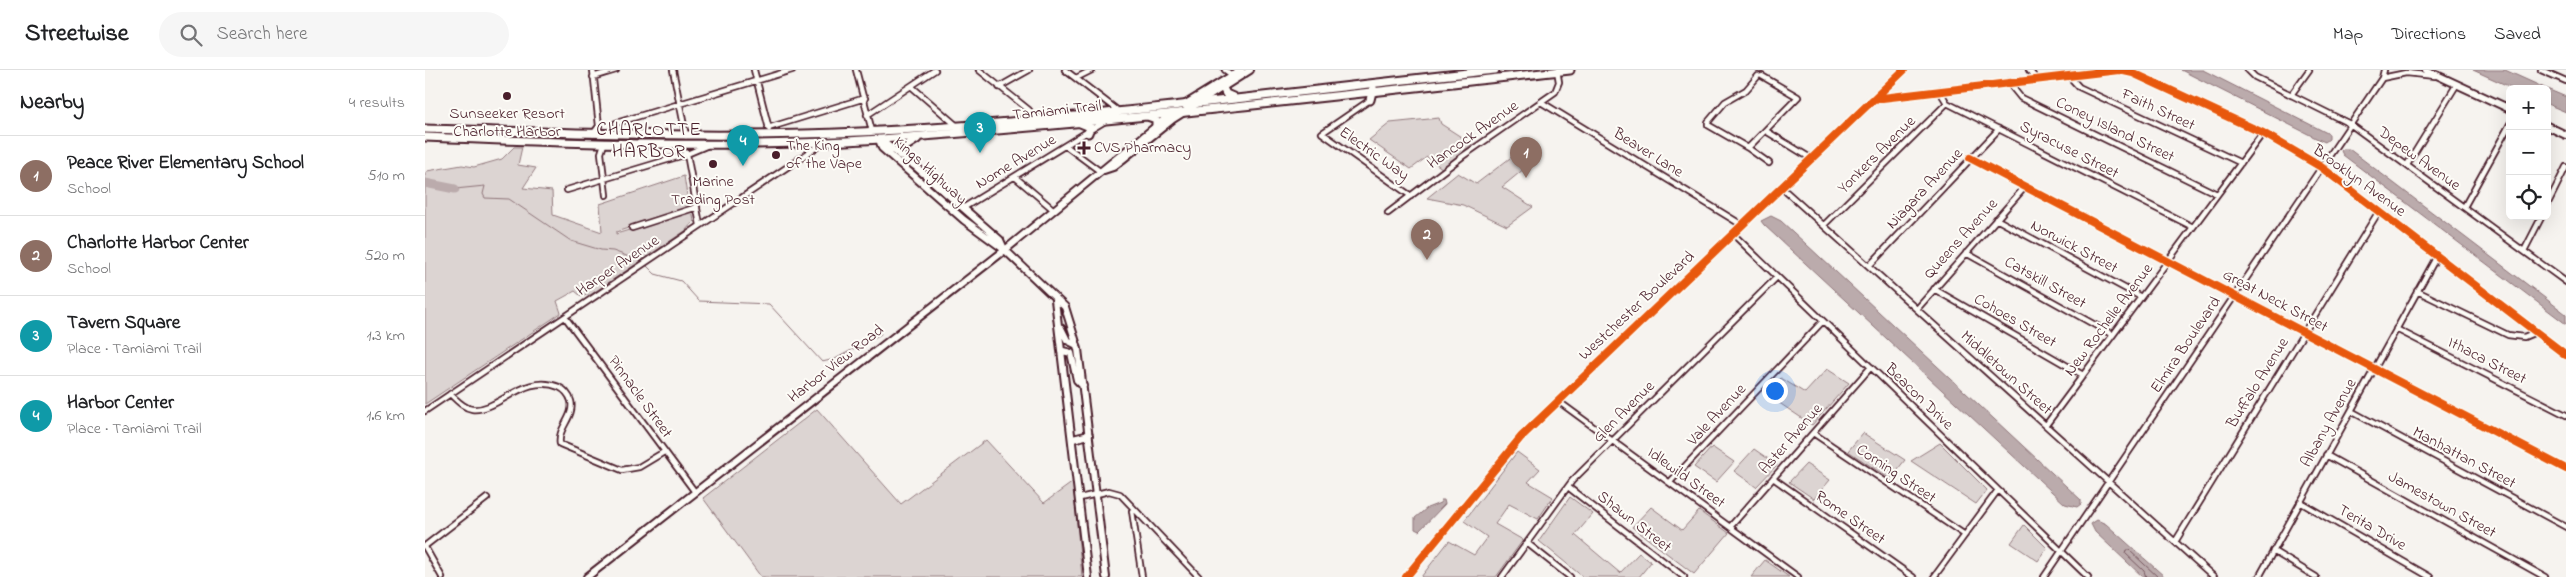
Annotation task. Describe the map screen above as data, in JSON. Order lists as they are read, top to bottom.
{
  "streets": {
    "main road": ["Tamiami Trail", "Kings Highway", "Harbor View Road"],
    "street": [
      "Faith Street",
      "Coney Island Street",
      "Hancock Avenue",
      "Syracuse Street",
      "Beaver Lane",
      "Electric Way",
      "Yonkers Avenue",
      "Depew Avenue",
      "Nome Avenue",
      "Brooklyn Avenue",
      "Niagara Avenue",
      "Queens Avenue",
      "Norwick Street",
      "Harper Avenue",
      "Catskill Street",
      "Great Neck Street",
      "Westchester Boulevard",
      "New Rochelle Avenue",
      "Cohoes Street",
      "Elmira Boulevard",
      "Ithaca Street",
      "Middletown Street",
      "Buffalo Avenue",
      "Pinnacle Street",
      "Beacon Drive",
      "Glen Avenue",
      "Vale Avenue",
      "Albany Avenue",
      "Aster Avenue",
      "Manhattan Street",
      "Corning Street",
      "Idlewild Street",
      "Jamestown Street",
      "Rome Street",
      "Shawn Street",
      "Terita Drive"
    ]
  },
  "crossings": [
    ["Faith Street", "Brooklyn Avenue"],
    ["Faith Street", "New Rochelle Avenue"],
    ["Tamiami Trail", "Hancock Avenue"],
    ["Tamiami Trail", "Nome Avenue"],
    ["Tamiami Trail", "Kings Highway"],
    ["Tamiami Trail", "Harper Avenue"],
    ["Tamiami Trail", "Harbor View Road"],
    ["Coney Island Street", "Brooklyn Avenue"],
    ["Coney Island Street", "New Rochelle Avenue"],
    ["Hancock Avenue", "Beaver Lane"],
    ["Hancock Avenue", "Electric Way"],
    ["Syracuse Street", "Yonkers Avenue"],
    ["Syracuse Street", "Niagara Avenue"],
    ["Syracuse Street", "New Rochelle Avenue"],
    ["Beaver Lane", "Westchester Boulevard"],
    ["Yonkers Avenue", "Middletown Street"],
    ["Depew Avenue", "Elmira Boulevard"],
    ["Nome Avenue", "Kings Highway"],
    ["Kings Highway", "Harbor View Road"],
    ["Brooklyn Avenue", "Westchester Boulevard"],
    ["Brooklyn Avenue", "New Rochelle Avenue"],
    ["Brooklyn Avenue", "Elmira Boulevard"],
    ["Brooklyn Avenue", "Buffalo Avenue"],
    ["Brooklyn Avenue", "Albany Avenue"],
    ["Niagara Avenue", "Great Neck Street"],
    ["Niagara Avenue", "Middletown Street"],
    ["Queens Avenue", "Norwick Street"],
    ["Queens Avenue", "Catskill Street"],
    ["Queens Avenue", "Great Neck Street"],
    ["Queens Avenue", "Cohoes Street"],
    ["Queens Avenue", "Middletown Street"],
    ["Norwick Street", "New Rochelle Avenue"],
    ["Harper Avenue", "Pinnacle Street"],
    ["Catskill Street", "New Rochelle Avenue"],
    ["Great Neck Street", "New Rochelle Avenue"],
    ["Great Neck Street", "Elmira Boulevard"],
    ["Great Neck Street", "Buffalo Avenue"],
    ["Great Neck Street", "Albany Avenue"],
    ["Westchester Boulevard", "Middletown Street"],
    ["Westchester Boulevard", "Beacon Drive"],
    ["Westchester Boulevard", "Idlewild Street"],
    ["New Rochelle Avenue", "Cohoes Street"],
    ["New Rochelle Avenue", "Middletown Street"],
    ["Elmira Boulevard", "Middletown Street"],
    ["Elmira Boulevard", "Beacon Drive"],
    ["Ithaca Street", "Albany Avenue"],
    ["Harbor View Road", "Pinnacle Street"],
    ["Middletown Street", "Buffalo Avenue"],
    ["Beacon Drive", "Glen Avenue"],
    ["Beacon Drive", "Vale Avenue"],
    ["Beacon Drive", "Aster Avenue"],
    ["Glen Avenue", "Idlewild Street"],
    ["Glen Avenue", "Shawn Street"],
    ["Vale Avenue", "Idlewild Street"],
    ["Albany Avenue", "Manhattan Street"],
    ["Albany Avenue", "Jamestown Street"],
    ["Albany Avenue", "Terita Drive"],
    ["Aster Avenue", "Corning Street"],
    ["Aster Avenue", "Idlewild Street"],
    ["Aster Avenue", "Rome Street"]
  ],
  "districts": ["CHARLOTTE HARBOR"],
  "places": {
    "other": ["Sunseeker Resort Charlotte Harbor", "The King of the Vape", "Marine Trading Post"],
    "health": ["CVS Pharmacy"]
  },
  "page": {
    "header": "Streetwise",
    "search": "Search here",
    "nav": ["Map", "Directions", "Saved"],
    "heading": ["Nearby", "4 results"],
    "map_buttons": ["+", "−"],
    "pins": [
      "3",
      "4",
      "1",
      "2"
    ],
    "list": [
      {
        "mark": "1",
        "name": "Peace River Elementary School",
        "note": "School",
        "value": "510 m"
      },
      {
        "mark": "2",
        "name": "Charlotte Harbor Center",
        "note": "School",
        "value": "520 m"
      },
      {
        "mark": "3",
        "name": "Tavern Square",
        "note": "Place · Tamiami Trail",
        "value": "1.3 km"
      },
      {
        "mark": "4",
        "name": "Harbor Center",
        "note": "Place · Tamiami Trail",
        "value": "1.6 km"
      }
    ]
  }
}
